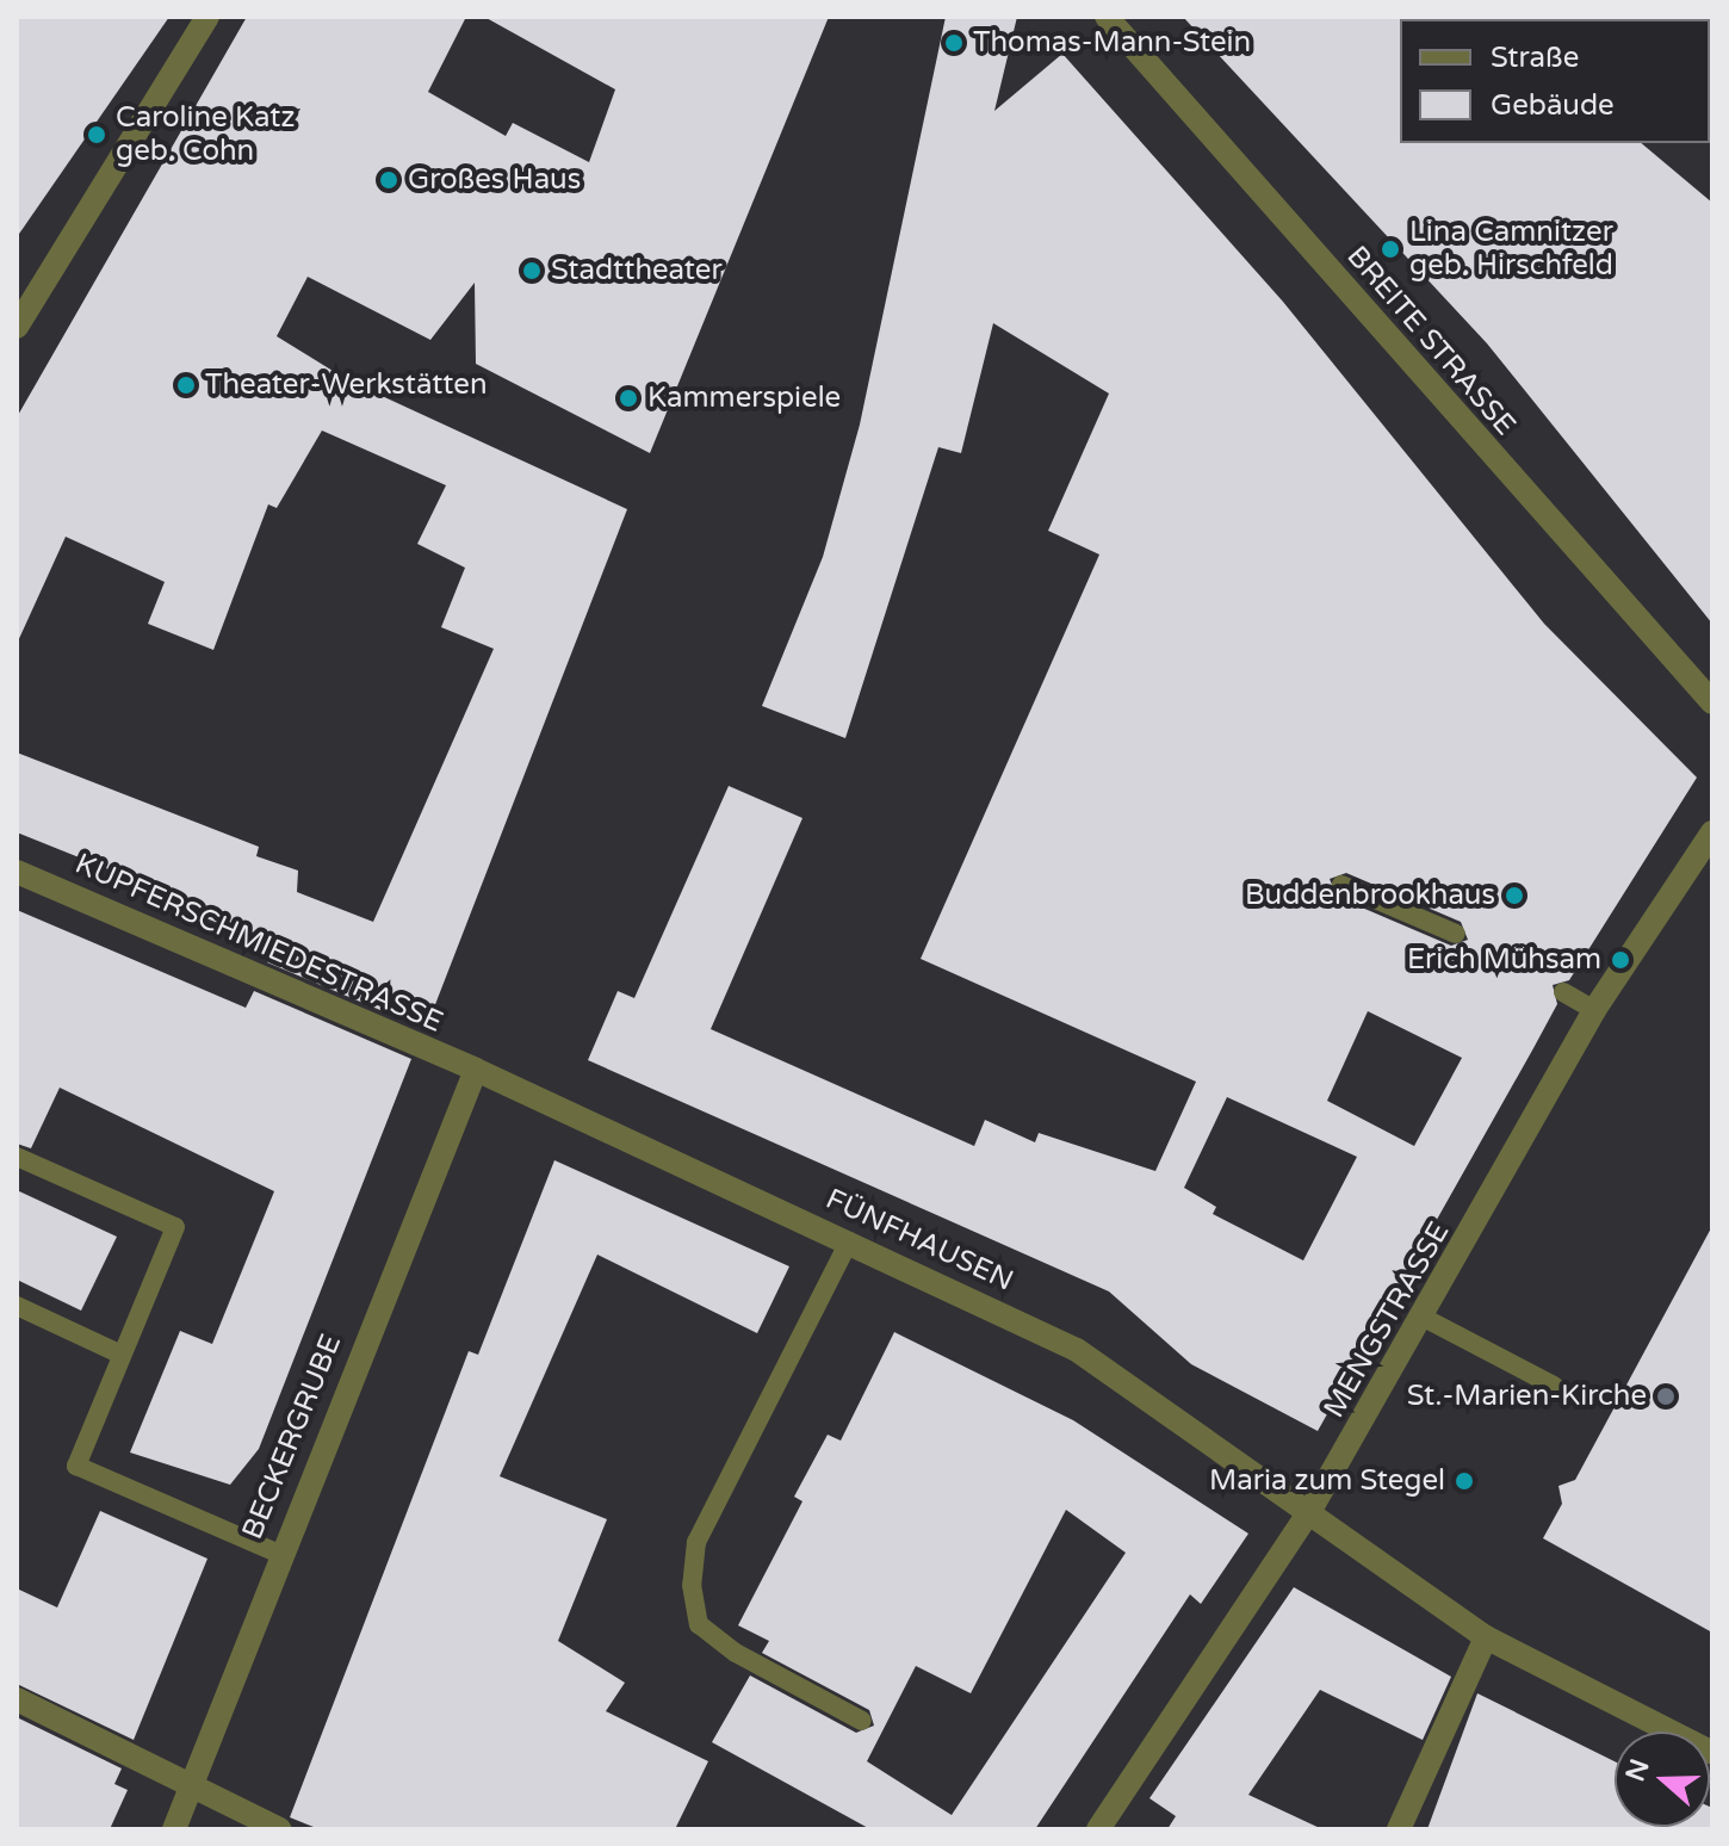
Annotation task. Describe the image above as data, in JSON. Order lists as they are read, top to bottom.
{
  "streets": {
    "street": [
      "BREITE STRASSE",
      "KUPFERSCHMIEDESTRASSE",
      "FÜNFHAUSEN",
      "MENGSTRASSE",
      "BECKERGRUBE"
    ]
  },
  "crossings": [
    ["KUPFERSCHMIEDESTRASSE", "FÜNFHAUSEN"],
    ["KUPFERSCHMIEDESTRASSE", "BECKERGRUBE"],
    ["FÜNFHAUSEN", "MENGSTRASSE"],
    ["FÜNFHAUSEN", "BECKERGRUBE"]
  ],
  "places": [
    "Thomas-Mann-Stein",
    "Caroline Katz geb. Cohn",
    "Großes Haus",
    "Lina Camnitzer geb. Hirschfeld",
    "Stadttheater",
    "Theater-Werkstätten",
    "Kammerspiele",
    "Buddenbrookhaus",
    "Erich Mühsam",
    "St.-Marien-Kirche",
    "Maria zum Stegel"
  ],
  "legend": ["Straße", "Gebäude"],
  "north": "left"
}
